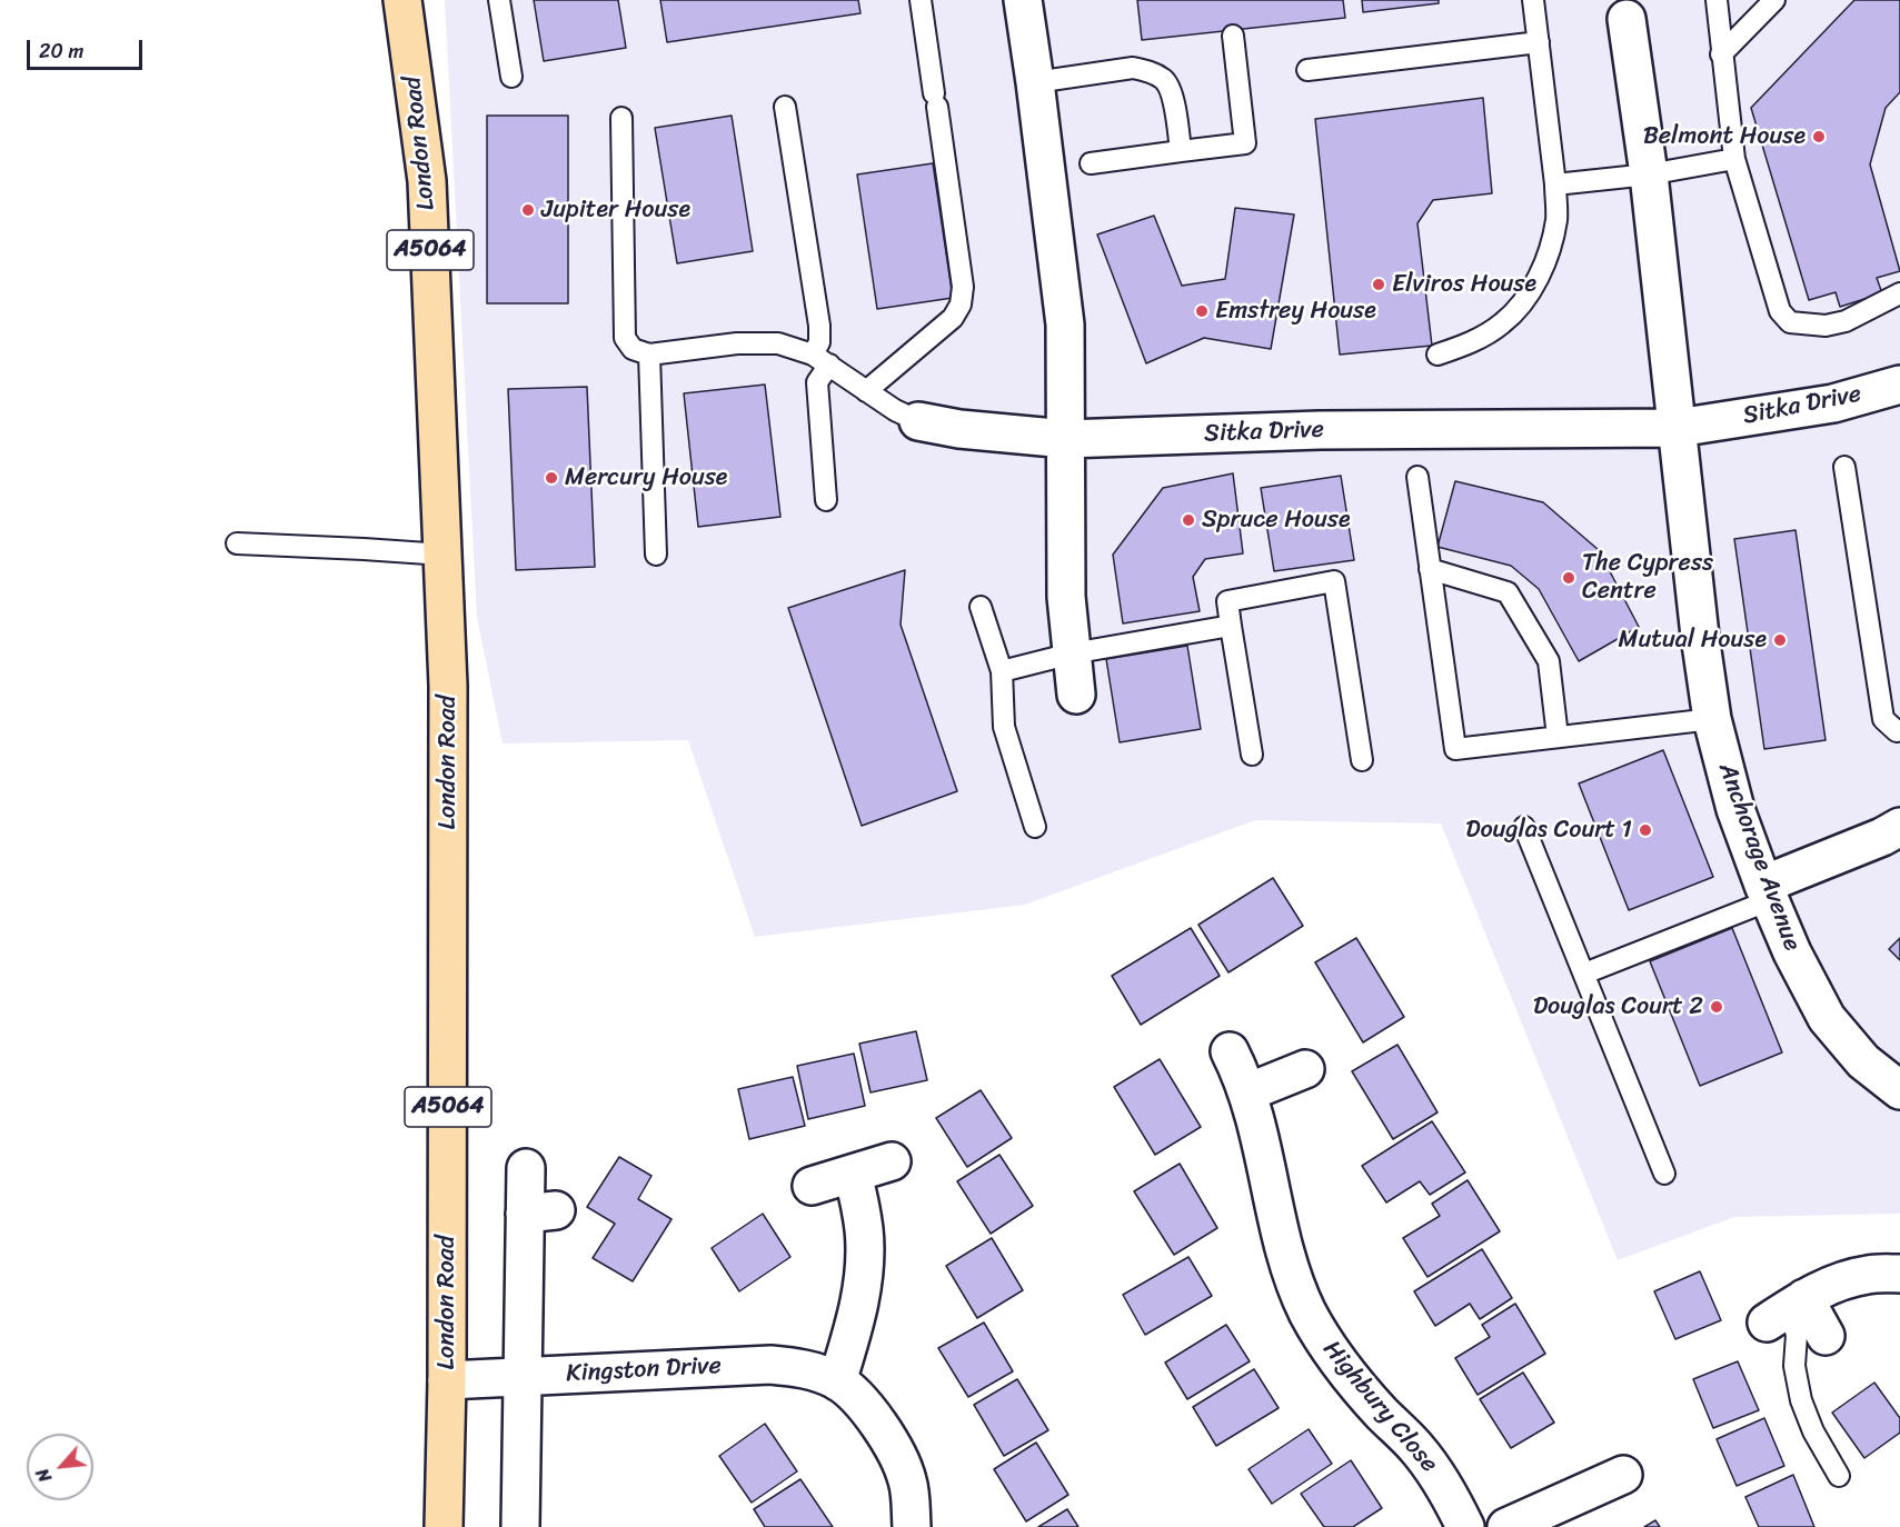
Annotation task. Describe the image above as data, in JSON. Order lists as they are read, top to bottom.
{
  "streets": {
    "main road": ["London Road", "A5064"],
    "street": [
      "Sitka Drive",
      "Anchorage Avenue",
      "Kingston Drive",
      "Highbury Close"
    ]
  },
  "crossings": [
    ["London Road", "Kingston Drive"],
    ["Sitka Drive", "Anchorage Avenue"]
  ],
  "places": [
    "Belmont House",
    "Jupiter House",
    "Elviros House",
    "Emstrey House",
    "Mercury House",
    "Spruce House",
    "The Cypress Centre",
    "Mutual House",
    "Douglas Court 1",
    "Douglas Court 2"
  ],
  "scale_bar": "20 m",
  "north": "bottom left"
}
